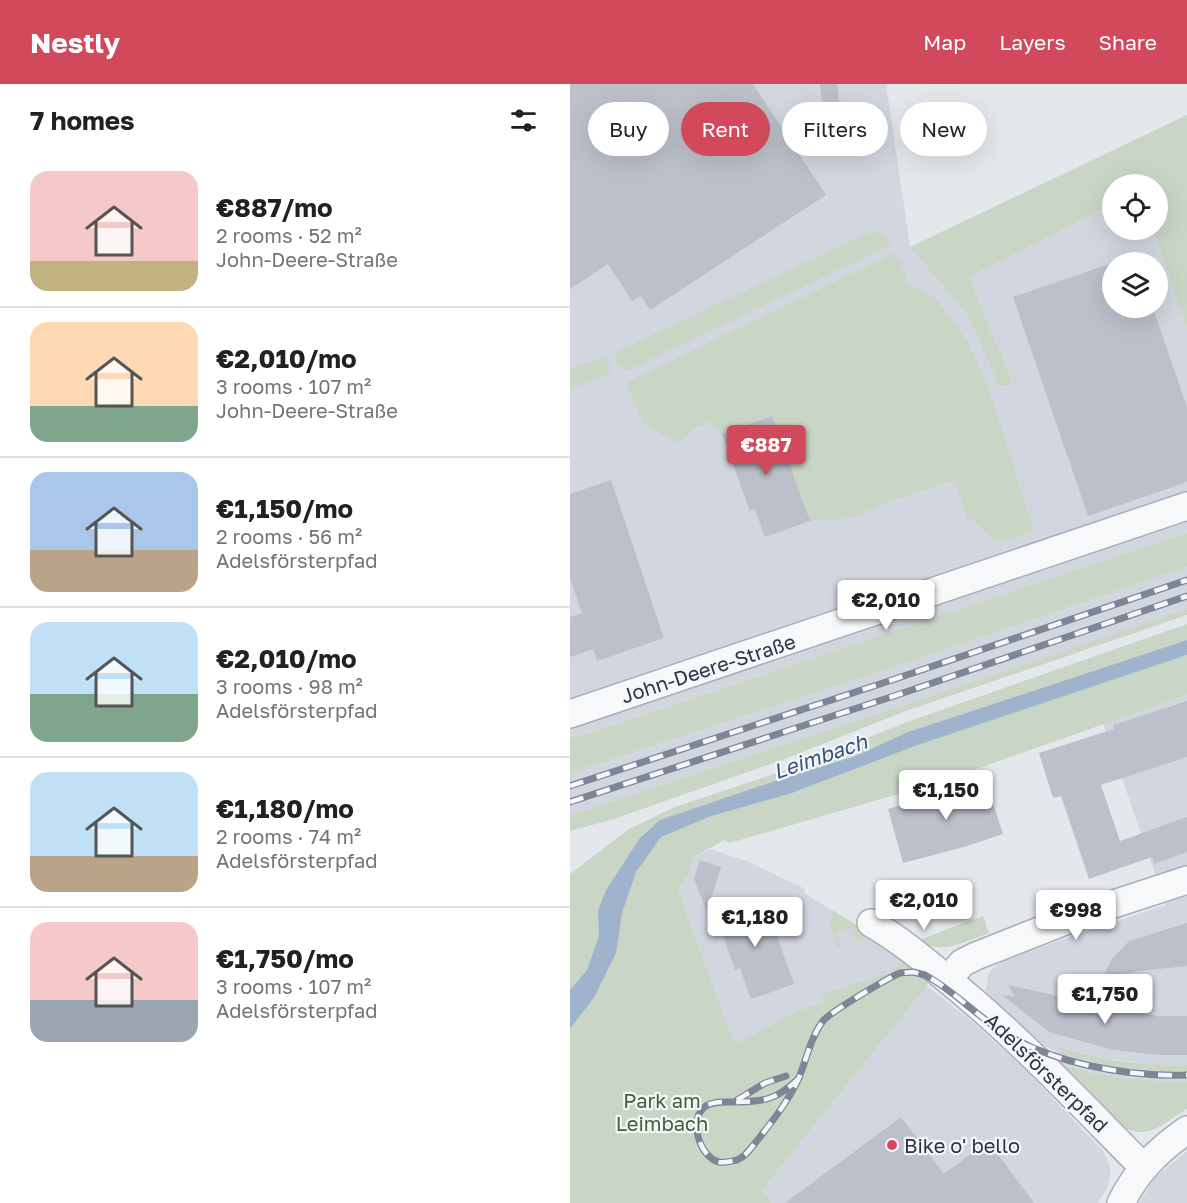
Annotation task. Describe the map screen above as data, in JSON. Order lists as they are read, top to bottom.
{
  "streets": {
    "street": ["John-Deere-Straße", "Adelsförsterpfad"]
  },
  "water": ["Leimbach"],
  "parks": ["Park am Leimbach"],
  "places": ["Bike o' bello"],
  "page": {
    "header": "Nestly",
    "nav": ["Map", "Layers", "Share"],
    "heading": "7 homes",
    "chip": [
      "Buy",
      "Rent",
      "Filters",
      "New"
    ],
    "list": [
      {
        "name": "€887/mo",
        "note": "2 rooms · 52 m² · John-Deere-Straße"
      },
      {
        "name": "€2,010/mo",
        "note": "3 rooms · 107 m² · John-Deere-Straße"
      },
      {
        "name": "€1,150/mo",
        "note": "2 rooms · 56 m² · Adelsförsterpfad"
      },
      {
        "name": "€2,010/mo",
        "note": "3 rooms · 98 m² · Adelsförsterpfad"
      },
      {
        "name": "€1,180/mo",
        "note": "2 rooms · 74 m² · Adelsförsterpfad"
      },
      {
        "name": "€1,750/mo",
        "note": "3 rooms · 107 m² · Adelsförsterpfad"
      }
    ],
    "price": [
      "€887",
      "€2,010",
      "€1,150",
      "€2,010",
      "€998",
      "€1,180",
      "€1,750"
    ]
  }
}
